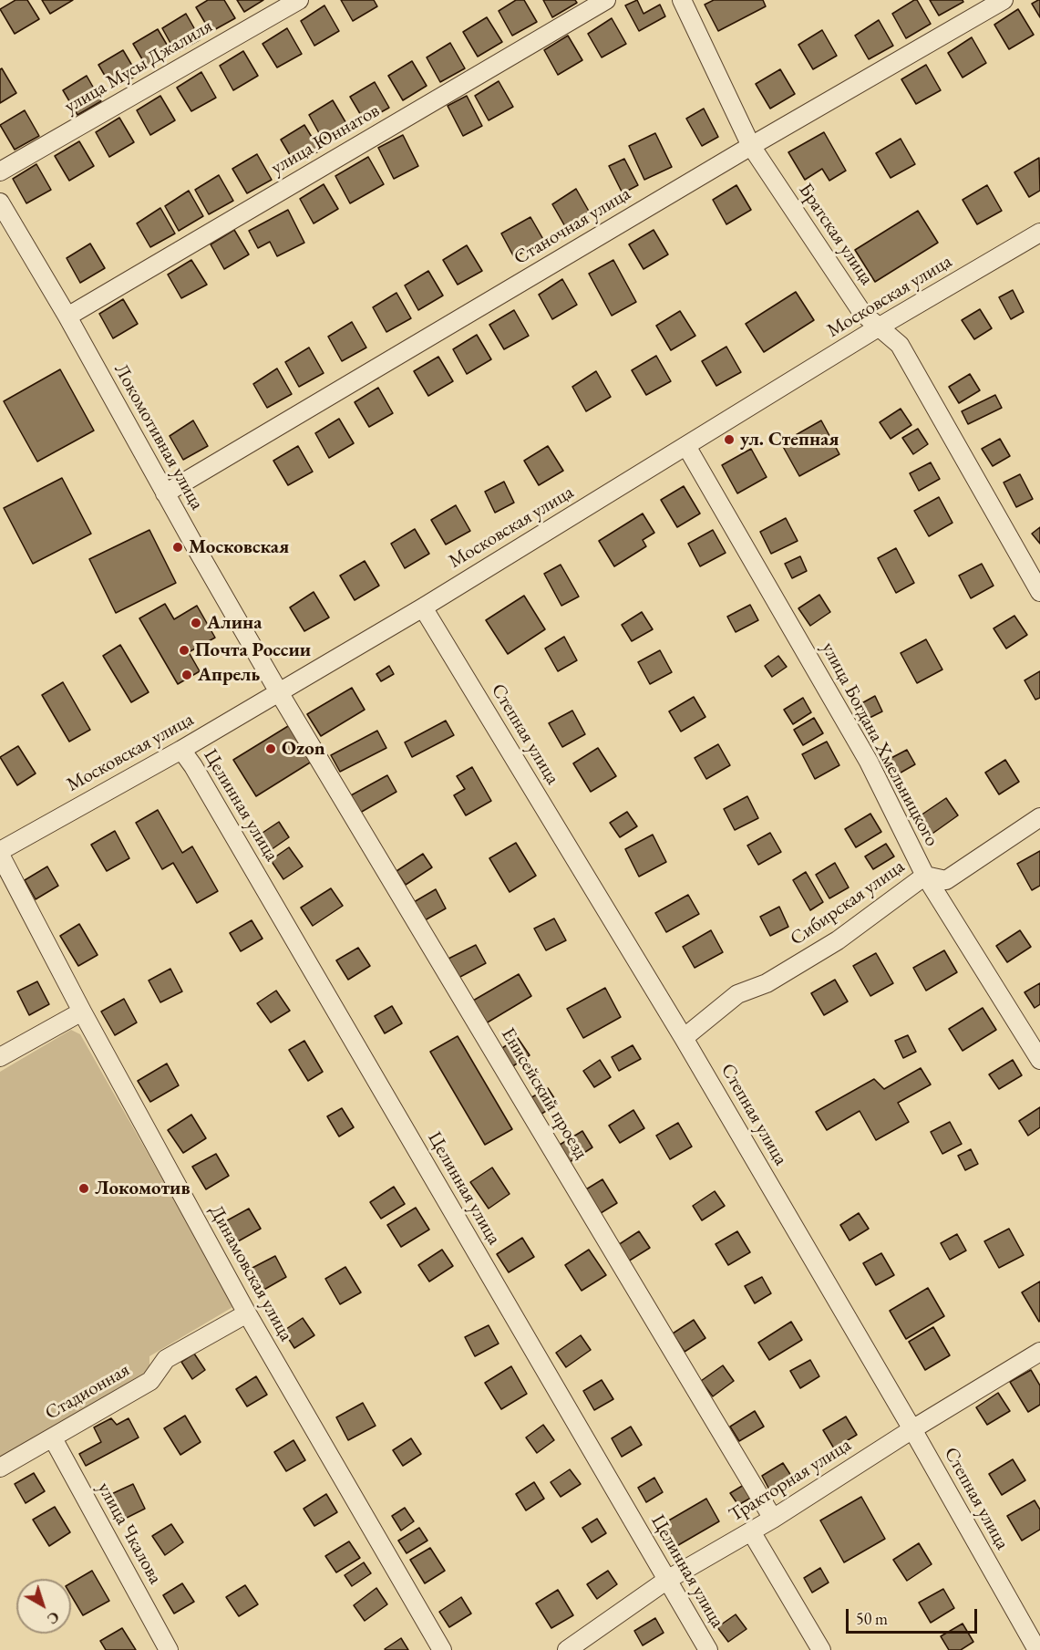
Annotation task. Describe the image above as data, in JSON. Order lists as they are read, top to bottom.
{
  "streets": {
    "street": [
      "улица Мусы Джалиля",
      "улица Юннатов",
      "Станочная улица",
      "Братская улица",
      "Московская улица",
      "Локомотивная улица",
      "Степная улица",
      "улица Богдана Хмельницкого",
      "Целинная улица",
      "Сибирская улица",
      "Енисейский проезд",
      "Динамовская улица",
      "Стадионная",
      "Тракторная улица",
      "улица Чкалова"
    ]
  },
  "crossings": [
    ["улица Юннатов", "Локомотивная улица"],
    ["Станочная улица", "Братская улица"],
    ["Станочная улица", "Локомотивная улица"],
    ["Братская улица", "Московская улица"],
    ["Московская улица", "Локомотивная улица"],
    ["Московская улица", "Степная улица"],
    ["Московская улица", "улица Богдана Хмельницкого"],
    ["Московская улица", "Целинная улица"],
    ["Московская улица", "Енисейский проезд"],
    ["Московская улица", "Динамовская улица"],
    ["Локомотивная улица", "Енисейский проезд"],
    ["Степная улица", "Сибирская улица"],
    ["Степная улица", "Тракторная улица"],
    ["улица Богдана Хмельницкого", "Сибирская улица"],
    ["Целинная улица", "Тракторная улица"],
    ["Енисейский проезд", "Тракторная улица"],
    ["Динамовская улица", "Стадионная"],
    ["Стадионная", "улица Чкалова"]
  ],
  "places": [
    "ул. Степная",
    "Московская",
    "Алина",
    "Почта России",
    "Апрель",
    "Ozon",
    "Локомотив"
  ],
  "scale_bar": "50 m",
  "north": "bottom right"
}
